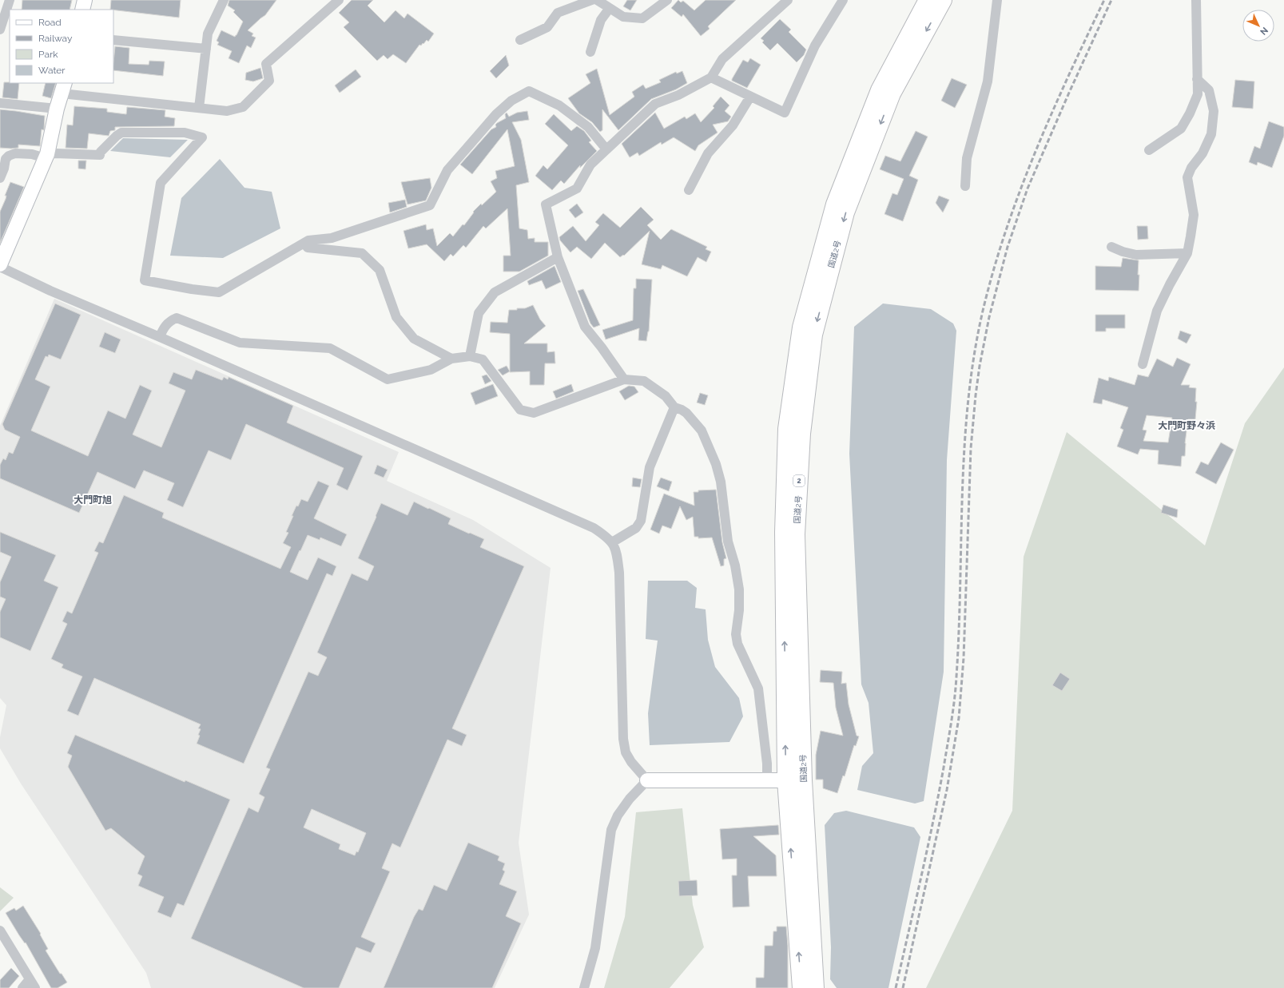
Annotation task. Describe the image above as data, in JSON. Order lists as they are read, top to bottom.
{
  "streets": {
    "highway": ["国道2号", "2"]
  },
  "districts": ["大門町野々浜", "大門町旭"],
  "legend": [
    "Road",
    "Railway",
    "Park",
    "Water"
  ],
  "north": "bottom right"
}
